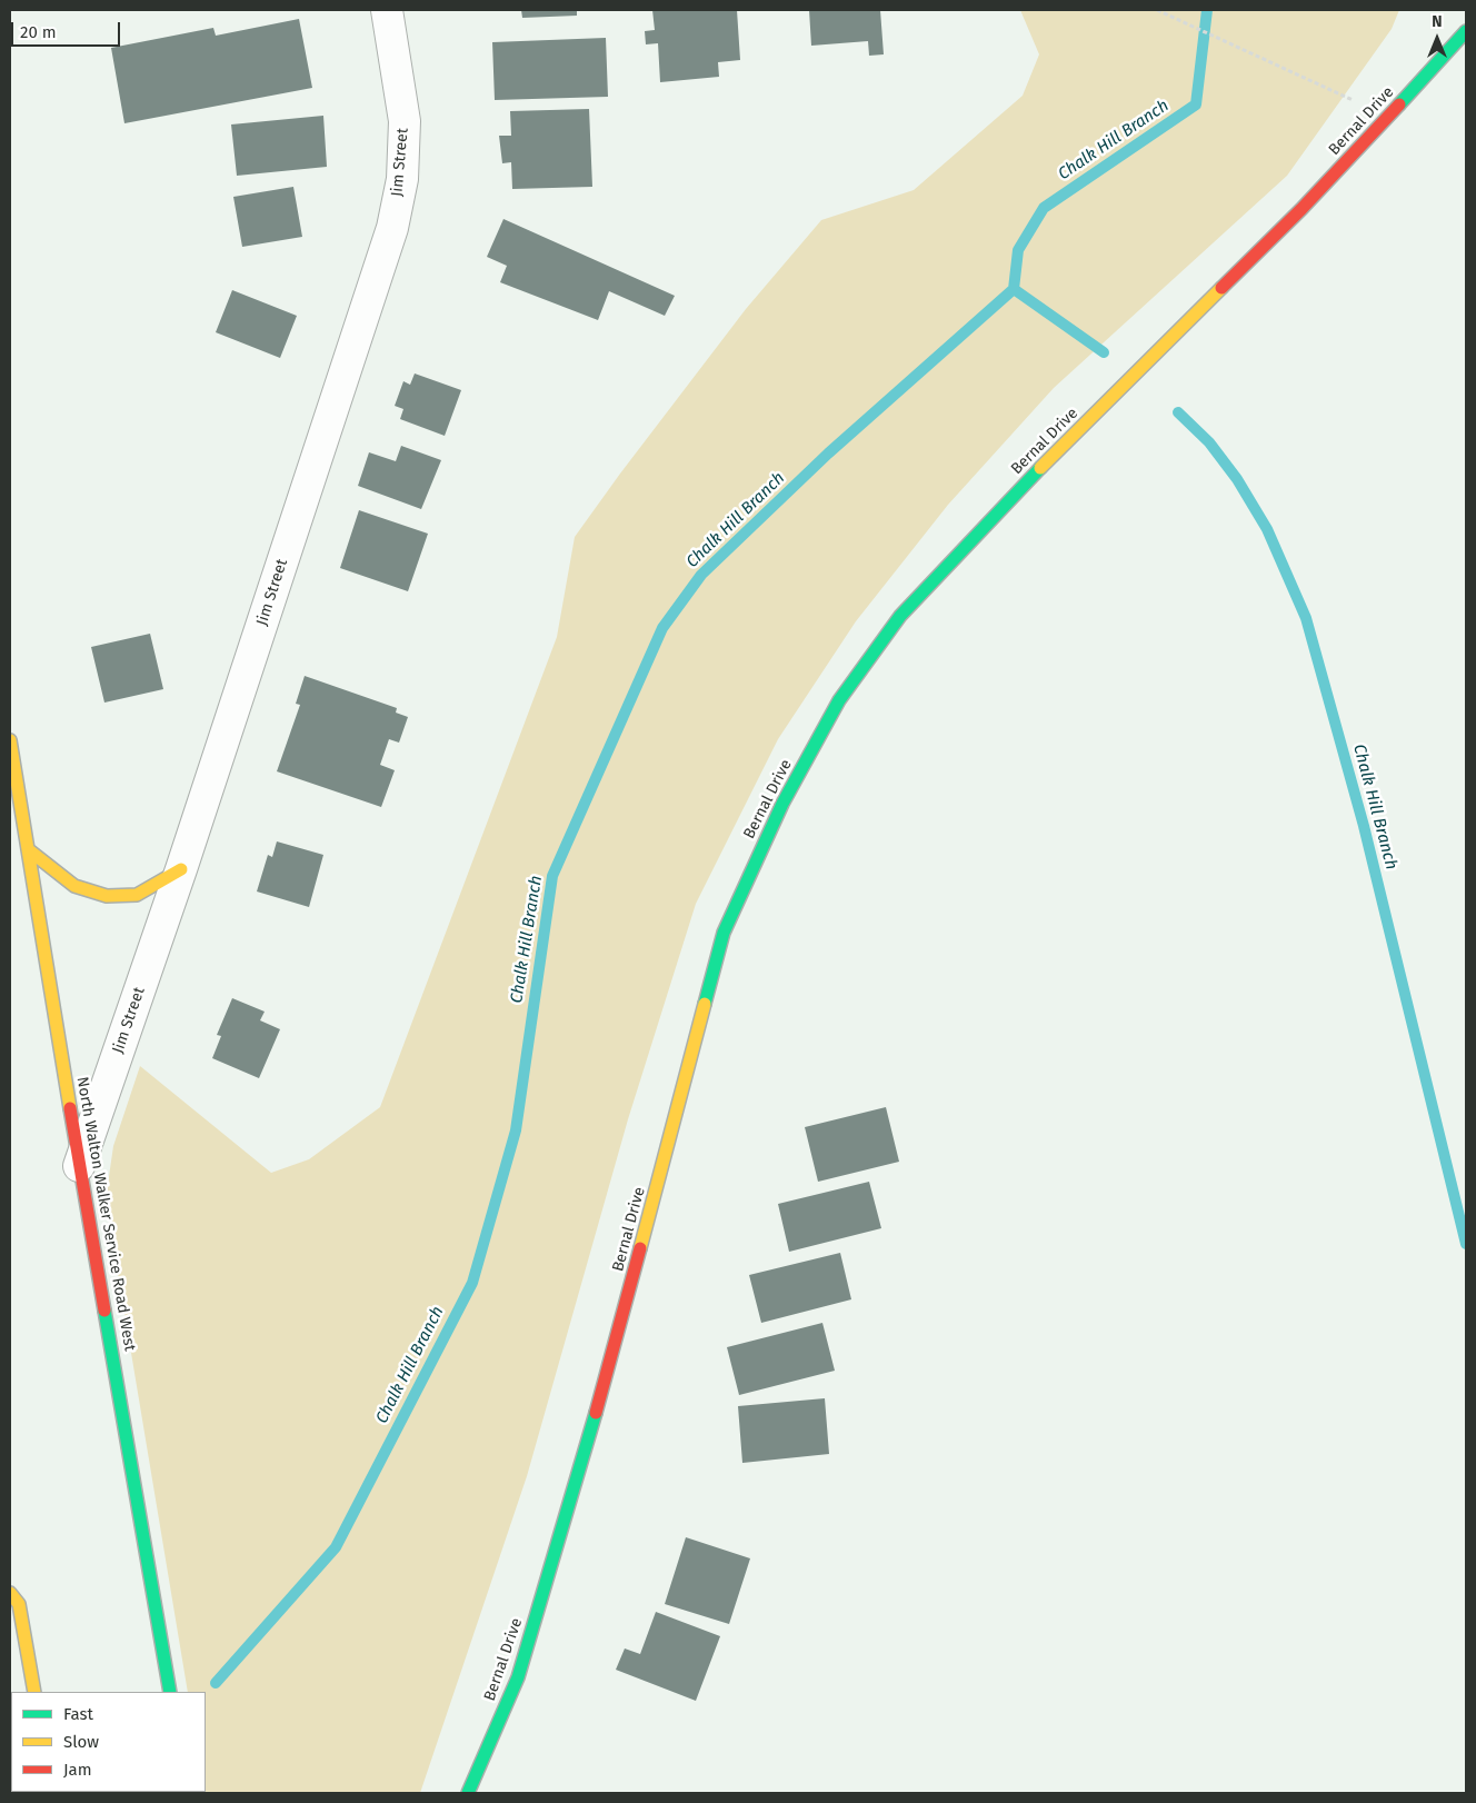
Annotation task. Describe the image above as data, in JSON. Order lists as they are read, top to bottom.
{
  "streets": {
    "main road": ["Bernal Drive", "North Walton Walker Service Road West"],
    "street": ["Jim Street"]
  },
  "crossings": [
    ["Jim Street", "North Walton Walker Service Road West"]
  ],
  "water": ["Chalk Hill Branch"],
  "legend": ["Fast", "Slow", "Jam"],
  "scale_bar": "20 m",
  "north": "top"
}
